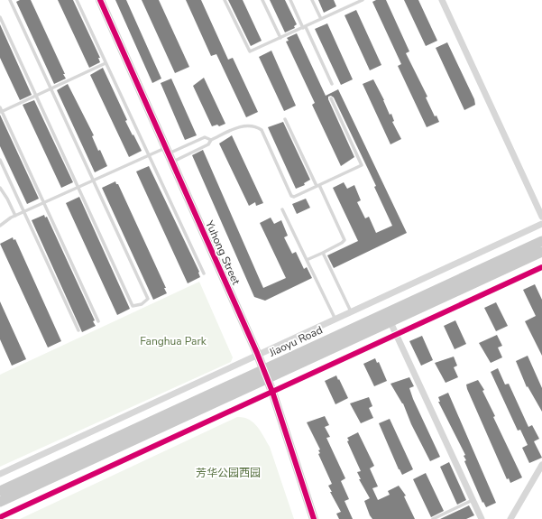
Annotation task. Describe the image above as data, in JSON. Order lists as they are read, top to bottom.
{
  "streets": {
    "main road": ["Jiaoyu Road"],
    "street": ["Yuhong Street"]
  },
  "crossings": [
    ["Yuhong Street", "Jiaoyu Road"]
  ],
  "parks": ["Fanghua Park", "芳华公园西园"]
}
